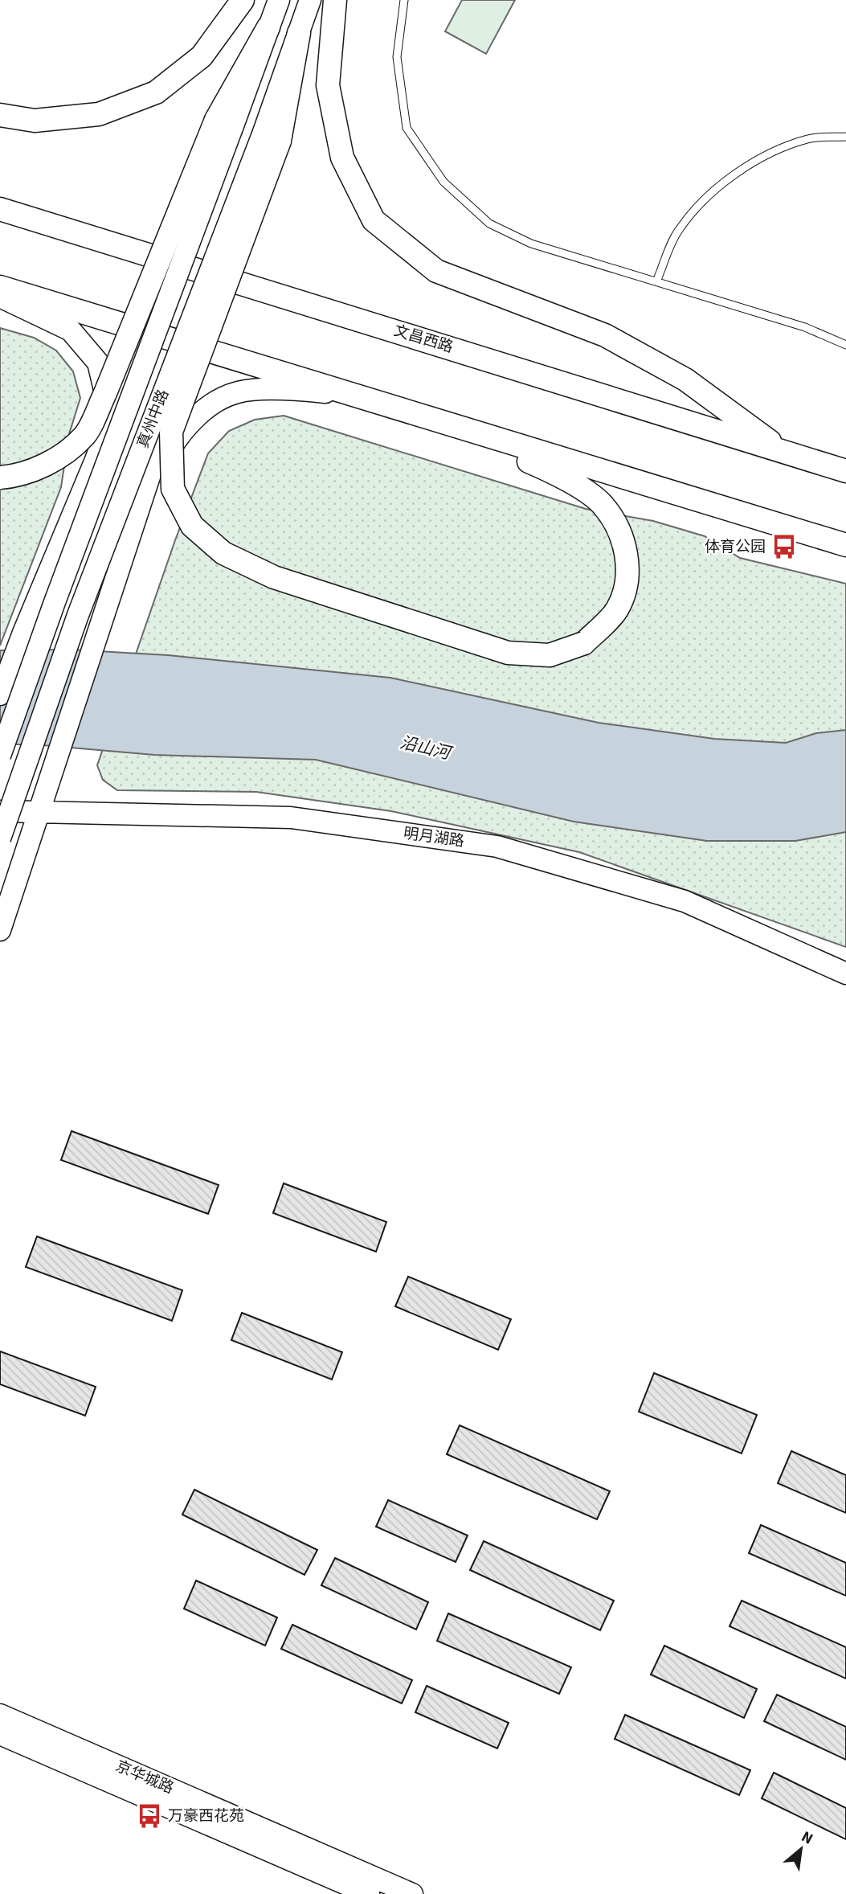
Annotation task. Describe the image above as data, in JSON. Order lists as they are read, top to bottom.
{
  "streets": {
    "main road": ["文昌西路"],
    "street": ["真州中路", "明月湖路", "京华城路"]
  },
  "crossings": [
    ["文昌西路", "真州中路"],
    ["真州中路", "明月湖路"]
  ],
  "water": ["沿山河"],
  "places": {
    "bus stop": ["体育公园", "万豪西花苑"]
  },
  "north": "top right"
}
